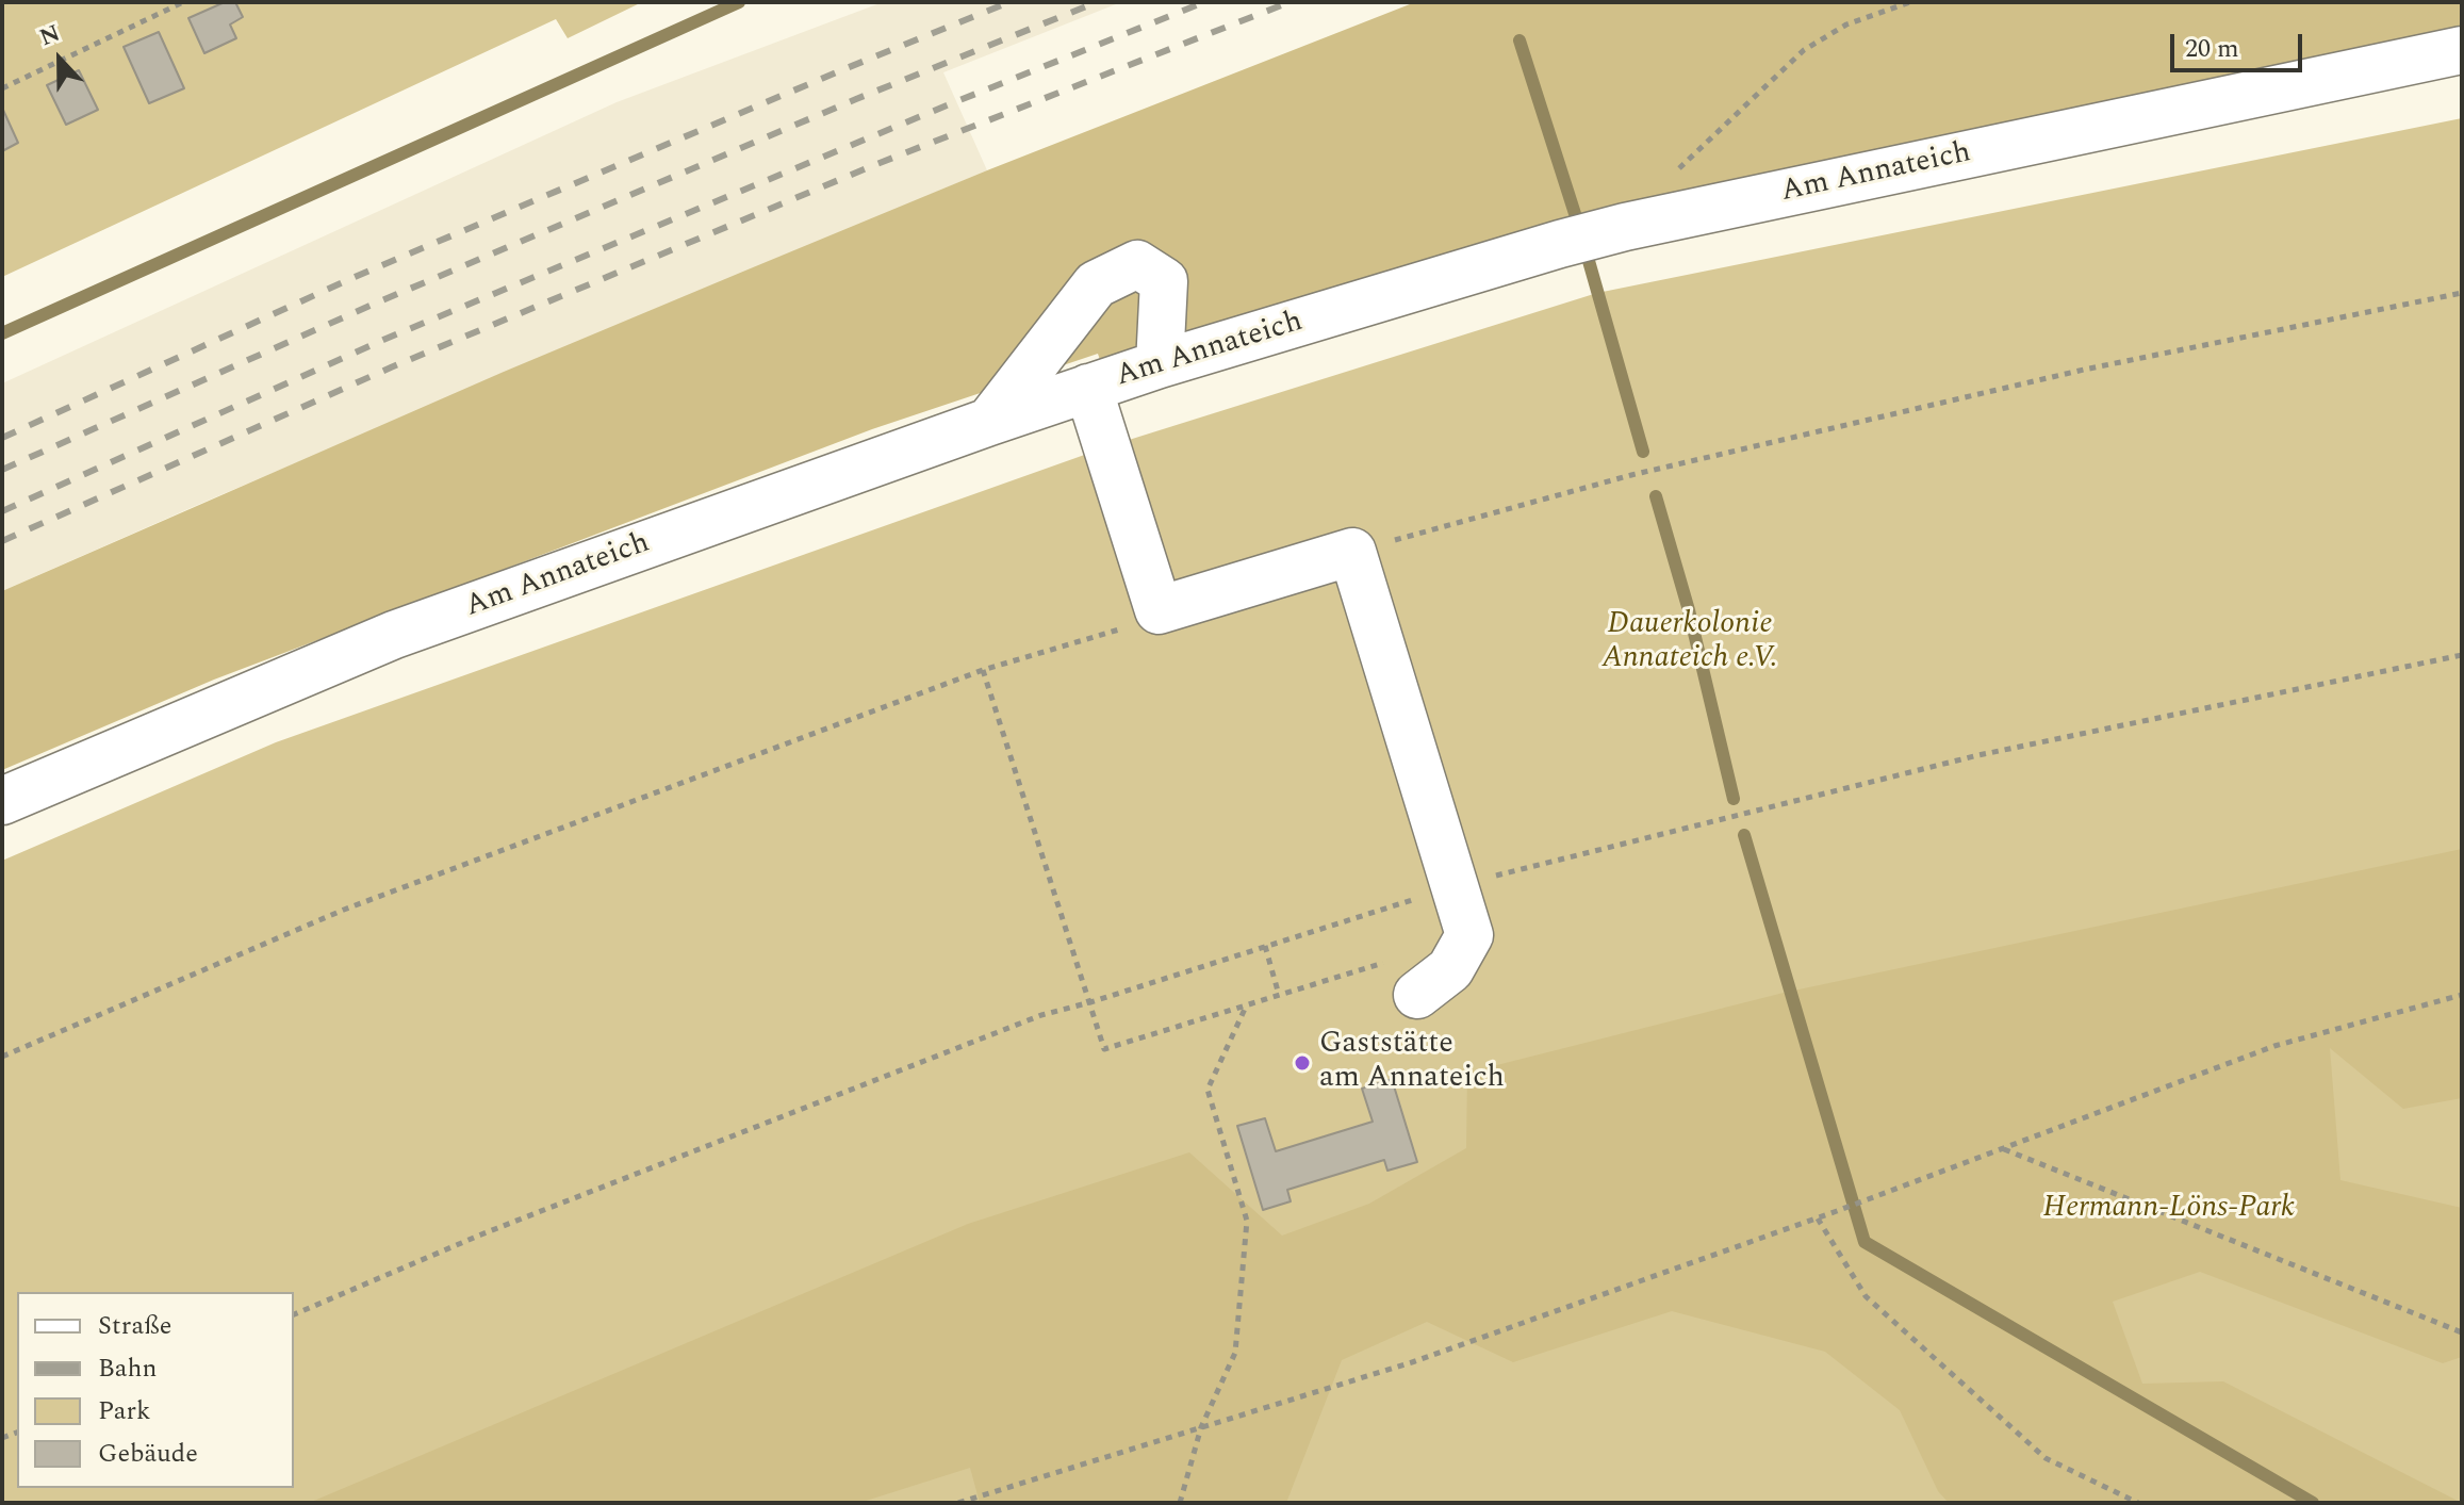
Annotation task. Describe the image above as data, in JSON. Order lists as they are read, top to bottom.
{
  "streets": {
    "street": ["Am Annateich"]
  },
  "parks": ["Dauerkolonie Annateich e.V.", "Hermann-Löns-Park"],
  "places": ["Gaststätte am Annateich"],
  "legend": [
    "Straße",
    "Bahn",
    "Park",
    "Gebäude"
  ],
  "scale_bar": "20 m",
  "north": "top"
}
